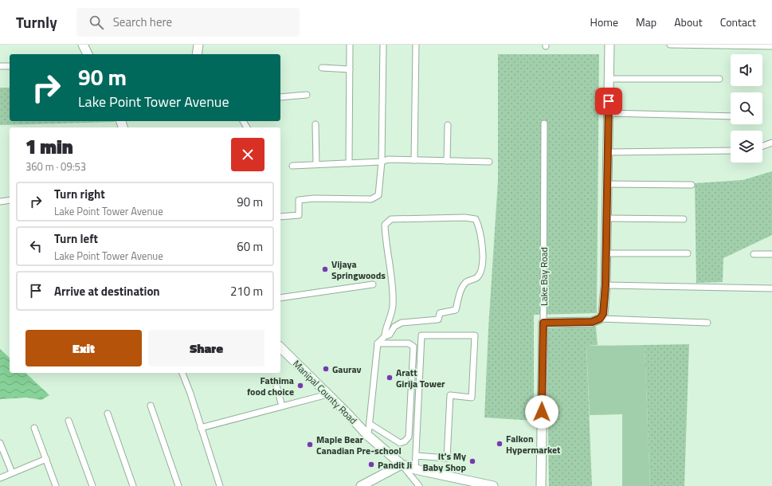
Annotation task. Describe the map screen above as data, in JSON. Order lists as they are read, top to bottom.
{
  "streets": {
    "street": ["Lake Bay Road", "Manipal County Road"]
  },
  "places": [
    "Vijaya Springwoods",
    "Gaurav",
    "Aratt Girija Tower",
    "Fathima food choice",
    "Falkon Hypermarket",
    "Maple Bear Canadian Pre-school",
    "It's My Baby Shop",
    "Pandit Ji"
  ],
  "page": {
    "header": "Turnly",
    "search": "Search here",
    "nav": [
      "Home",
      "Map",
      "About",
      "Contact"
    ],
    "turn": ["90 m", "Lake Point Tower Avenue"],
    "heading": ["1 min", "360 m · 09:53"],
    "list": [
      {
        "name": "Turn right",
        "note": "Lake Point Tower Avenue",
        "value": "90 m"
      },
      {
        "name": "Turn left",
        "note": "Lake Point Tower Avenue",
        "value": "60 m"
      },
      {
        "name": "Arrive at destination",
        "value": "210 m"
      }
    ],
    "buttons": ["Exit", "Share"]
  }
}
